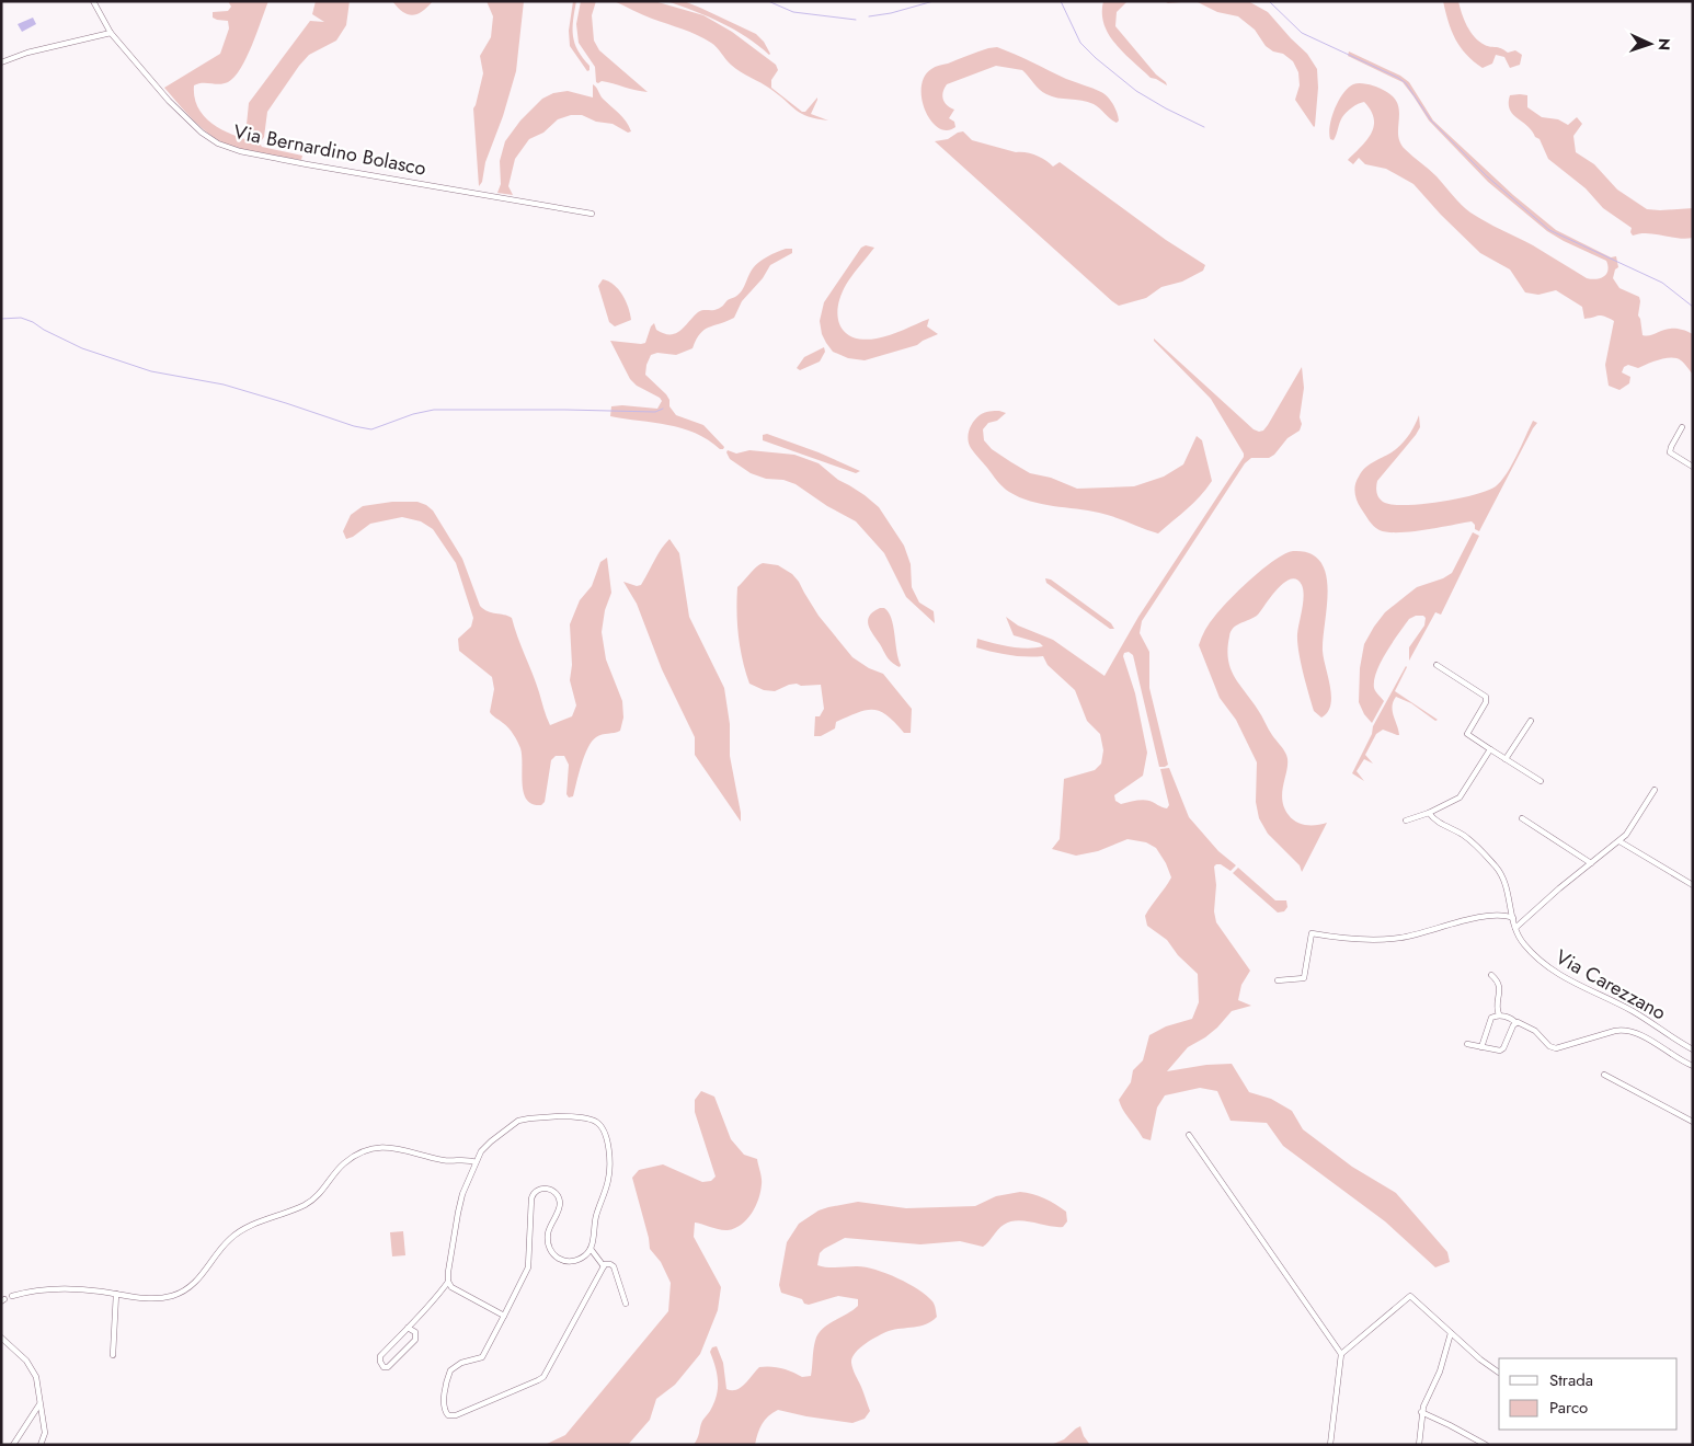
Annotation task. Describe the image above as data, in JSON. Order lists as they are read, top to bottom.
{
  "streets": {
    "street": ["Via Bernardino Bolasco", "Via Carezzano"]
  },
  "legend": ["Strada", "Parco"],
  "north": "right"
}
